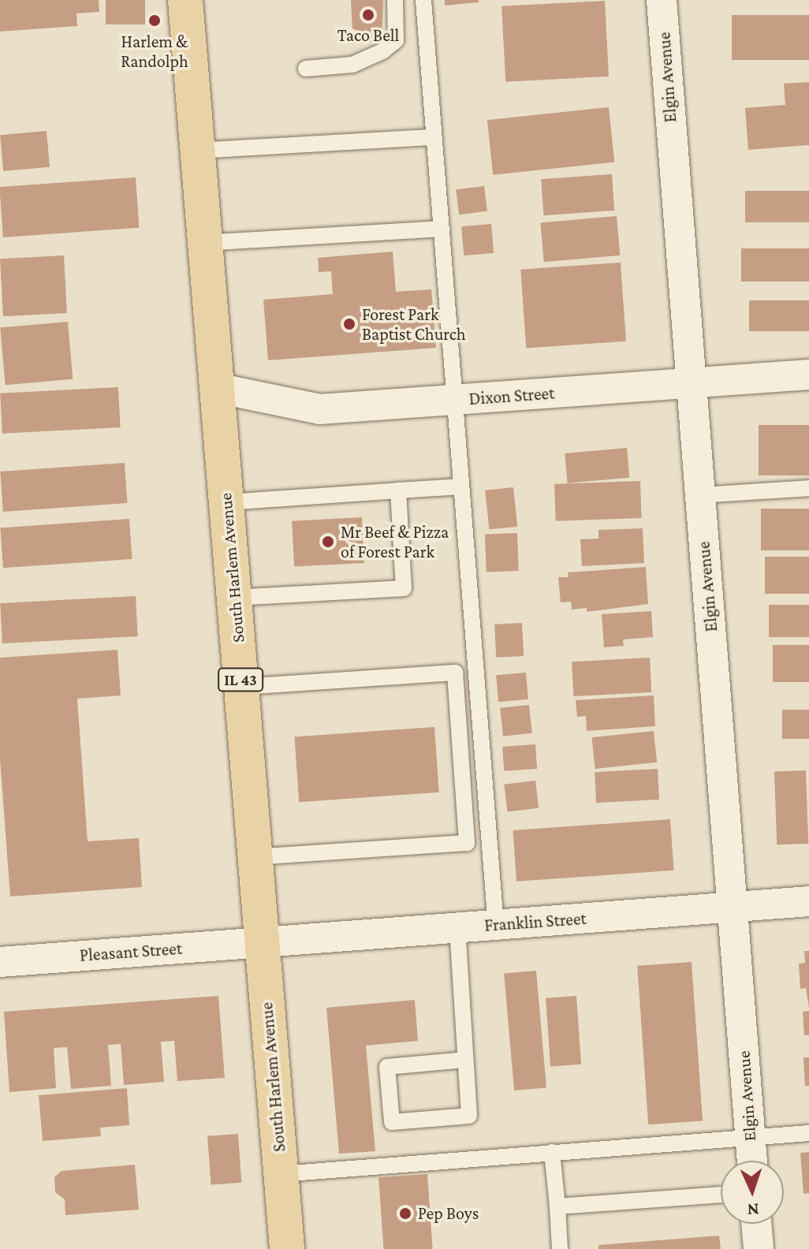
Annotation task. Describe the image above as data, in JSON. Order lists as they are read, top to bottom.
{
  "streets": {
    "main road": ["South Harlem Avenue", "IL 43"],
    "street": [
      "Elgin Avenue",
      "Dixon Street",
      "Franklin Street",
      "Pleasant Street"
    ]
  },
  "crossings": [
    ["Elgin Avenue", "Dixon Street"],
    ["Elgin Avenue", "Franklin Street"],
    ["Dixon Street", "South Harlem Avenue"],
    ["South Harlem Avenue", "Franklin Street"],
    ["South Harlem Avenue", "Pleasant Street"],
    ["Franklin Street", "Pleasant Street"]
  ],
  "places": [
    "Taco Bell",
    "Harlem & Randolph",
    "Forest Park Baptist Church",
    "Mr Beef & Pizza of Forest Park",
    "Pep Boys"
  ],
  "north": "bottom"
}
